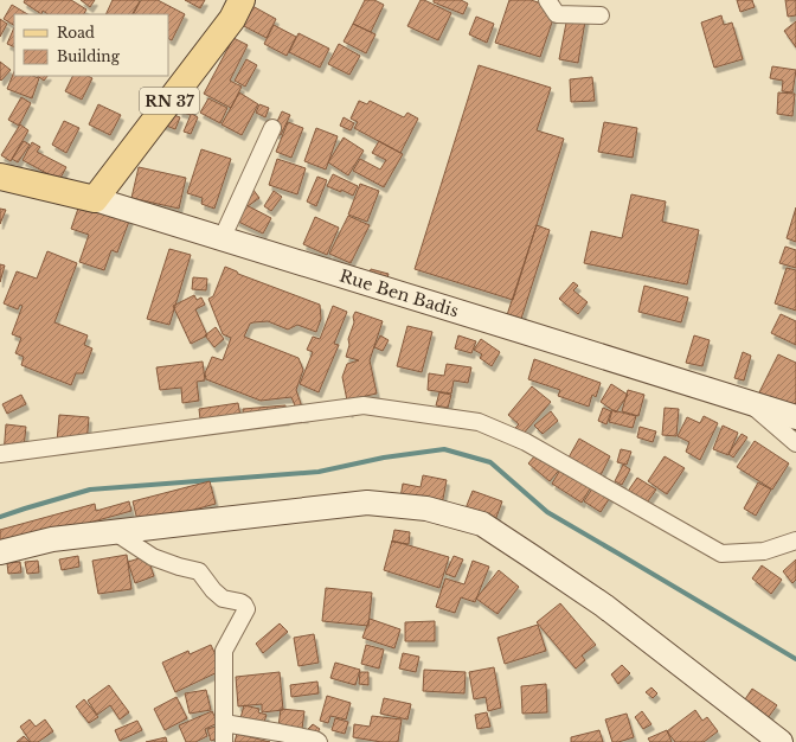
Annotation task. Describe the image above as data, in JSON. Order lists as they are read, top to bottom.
{
  "streets": {
    "main road": ["RN 37", "Rue Ben Badis"]
  },
  "crossings": [
    ["RN 37", "Rue Ben Badis"]
  ],
  "legend": ["Road", "Building"]
}
